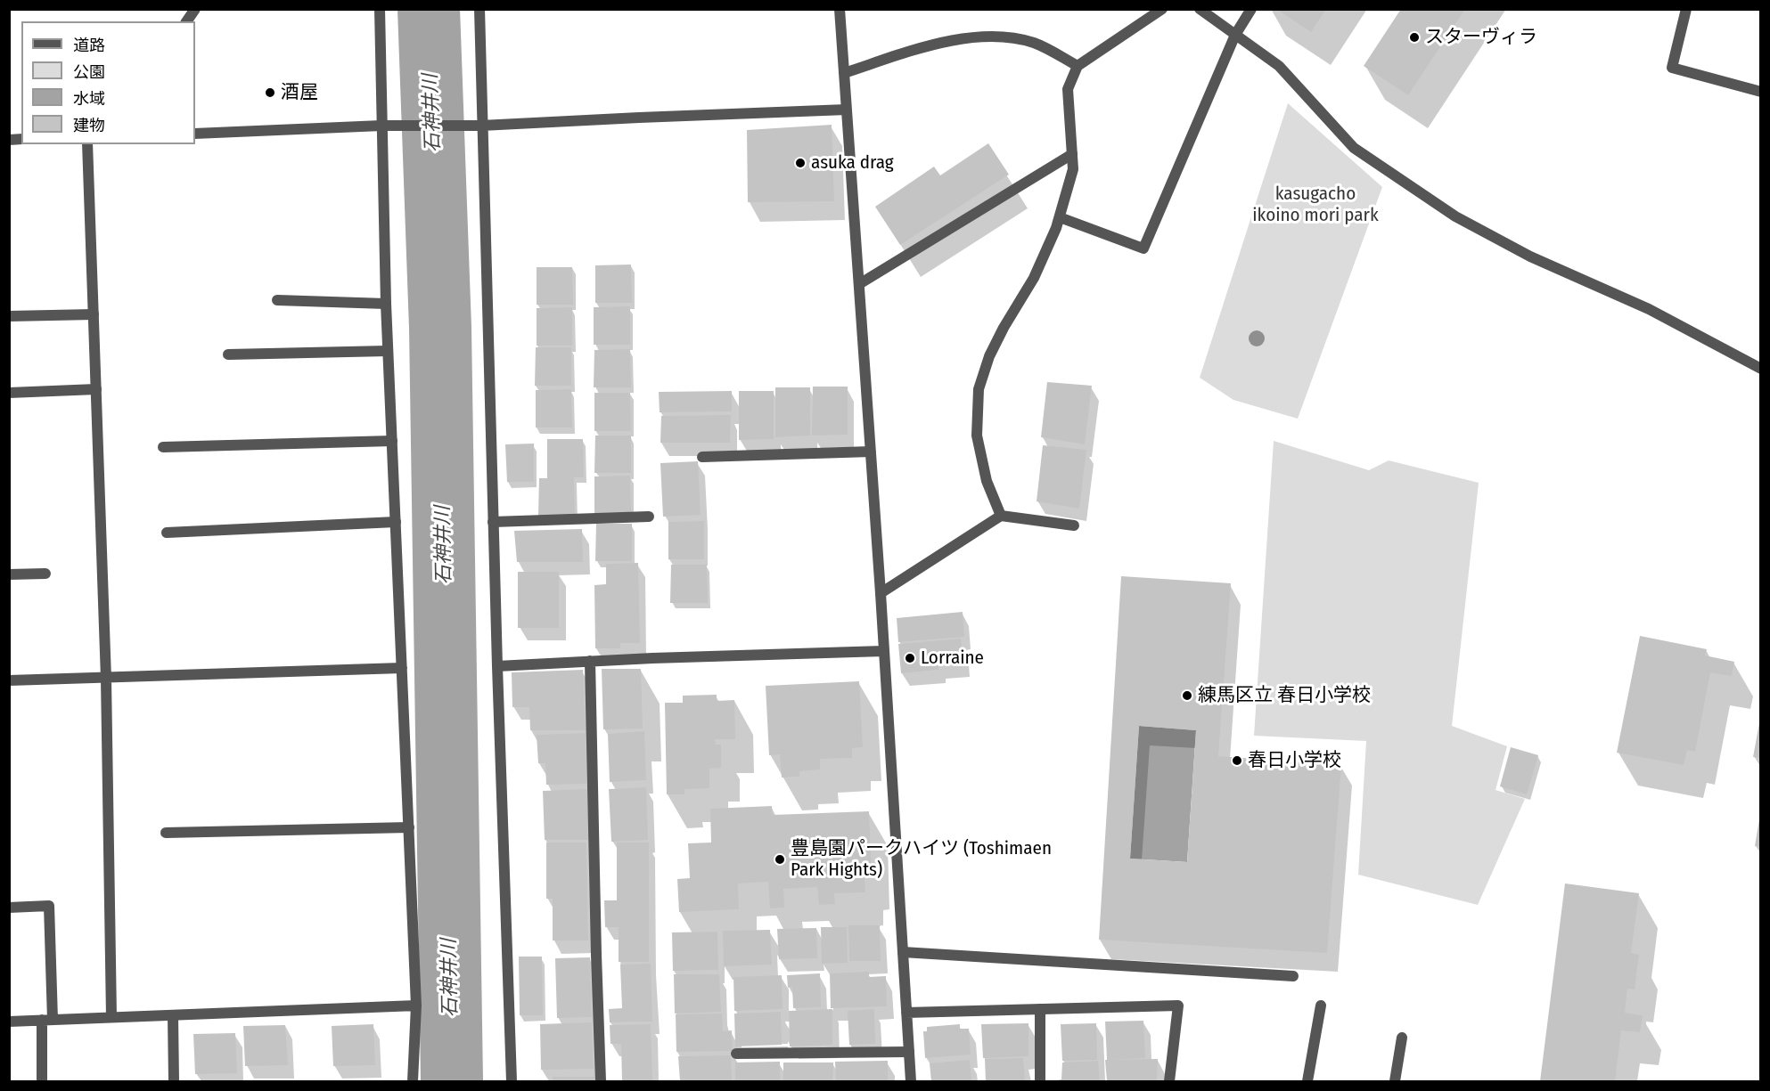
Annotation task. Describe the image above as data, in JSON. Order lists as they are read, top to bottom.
{
  "water": ["石神井川"],
  "parks": ["kasugacho ikoino mori park"],
  "places": [
    "スターヴィラ",
    "酒屋",
    "asuka drag",
    "Lorraine",
    "練馬区立 春日小学校",
    "春日小学校",
    "豊島園パークハイツ (Toshimaen Park Hights)"
  ],
  "legend": [
    "道路",
    "公園",
    "水域",
    "建物"
  ]
}
